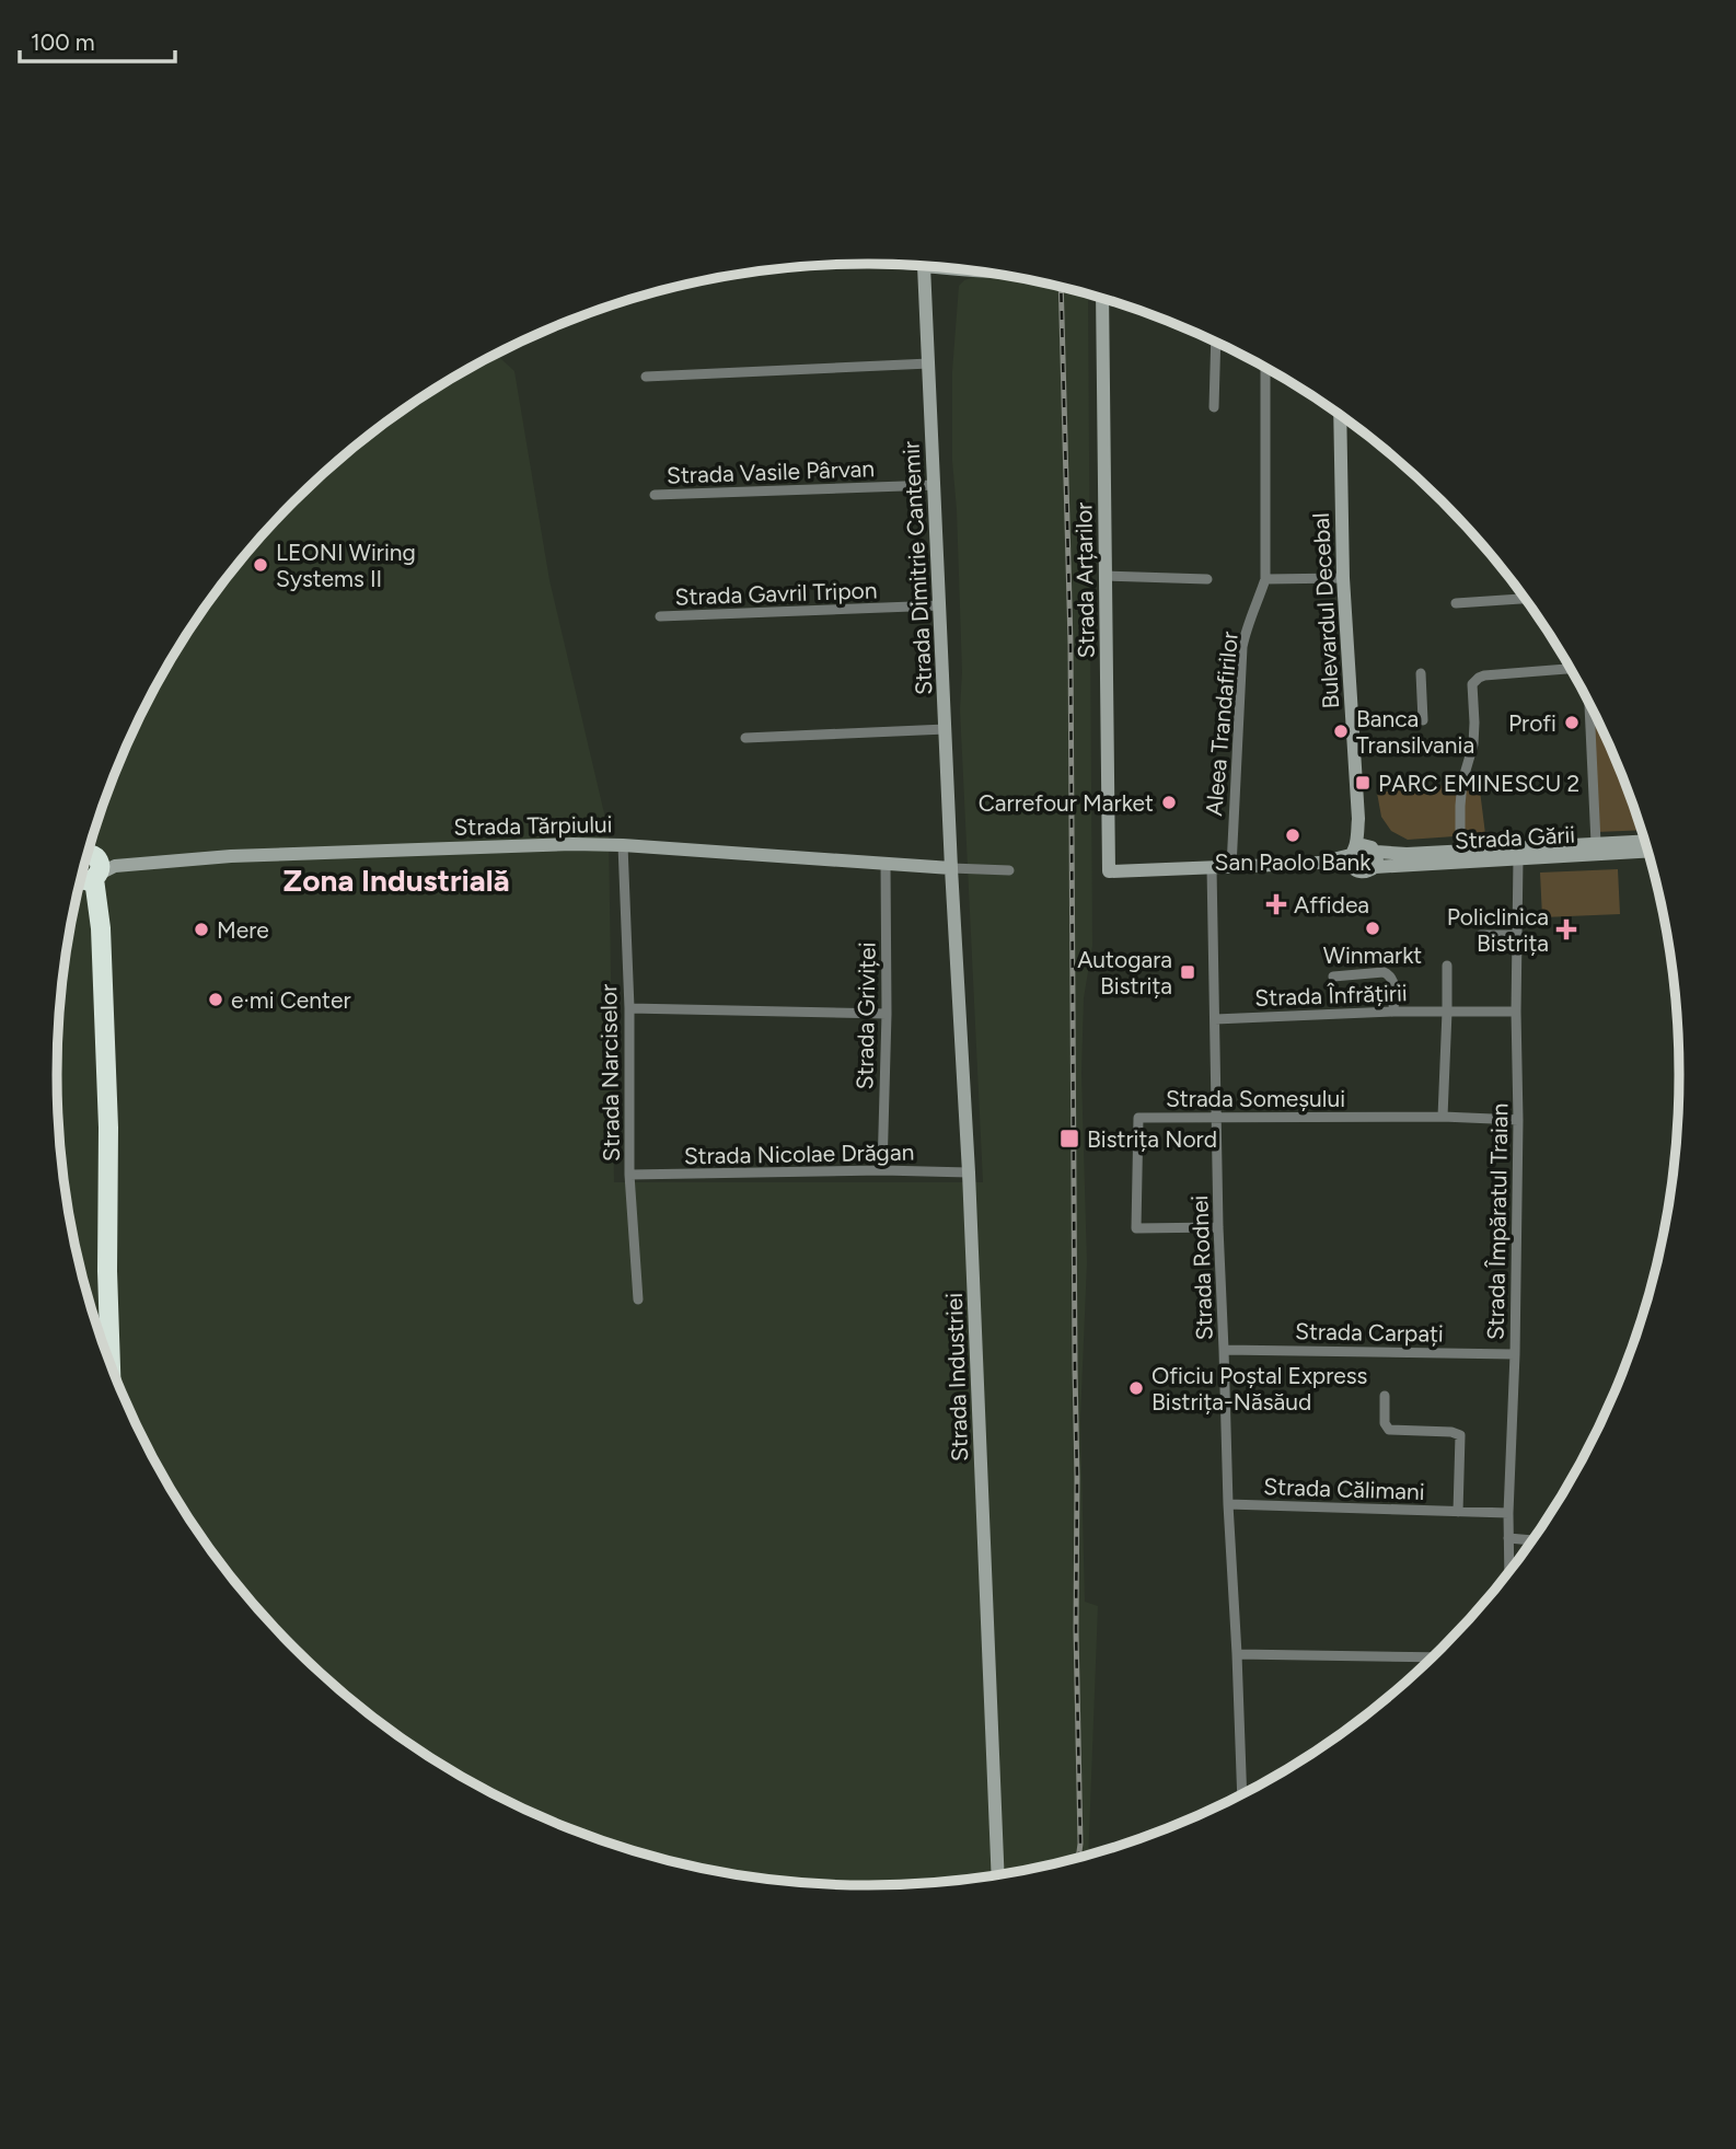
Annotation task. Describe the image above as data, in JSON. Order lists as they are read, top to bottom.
{
  "streets": {
    "street": [
      "Strada Vasile Pârvan",
      "Strada Dimitrie Cantemir",
      "Strada Arțarilor",
      "Strada Gavril Tripon",
      "Bulevardul Decebal",
      "Aleea Trandafirilor",
      "Strada Tărpiului",
      "Strada Gării",
      "Strada Înfrățirii",
      "Strada Griviței",
      "Strada Narciselor",
      "Strada Someșului",
      "Strada Nicolae Drăgan",
      "Strada Împăratul Traian",
      "Strada Rodnei",
      "Strada Carpați",
      "Strada Industriei",
      "Strada Călimani"
    ]
  },
  "crossings": [
    ["Strada Vasile Pârvan", "Strada Dimitrie Cantemir"],
    ["Strada Dimitrie Cantemir", "Strada Gavril Tripon"],
    ["Strada Dimitrie Cantemir", "Strada Tărpiului"],
    ["Strada Dimitrie Cantemir", "Strada Industriei"],
    ["Strada Arțarilor", "Strada Gării"],
    ["Bulevardul Decebal", "Strada Gării"],
    ["Aleea Trandafirilor", "Strada Gării"],
    ["Strada Tărpiului", "Strada Griviței"],
    ["Strada Tărpiului", "Strada Narciselor"],
    ["Strada Tărpiului", "Strada Industriei"],
    ["Strada Gării", "Strada Împăratul Traian"],
    ["Strada Gării", "Strada Rodnei"],
    ["Strada Înfrățirii", "Strada Împăratul Traian"],
    ["Strada Înfrățirii", "Strada Rodnei"],
    ["Strada Griviței", "Strada Nicolae Drăgan"],
    ["Strada Narciselor", "Strada Nicolae Drăgan"],
    ["Strada Someșului", "Strada Împăratul Traian"],
    ["Strada Someșului", "Strada Rodnei"],
    ["Strada Nicolae Drăgan", "Strada Industriei"],
    ["Strada Împăratul Traian", "Strada Carpați"],
    ["Strada Împăratul Traian", "Strada Călimani"],
    ["Strada Rodnei", "Strada Carpați"],
    ["Strada Rodnei", "Strada Călimani"]
  ],
  "districts": ["Zona Industrială"],
  "places": {
    "other": [
      "LEONI Wiring Systems II",
      "Profi",
      "Banca Transilvania",
      "Carrefour Market",
      "San Paolo Bank",
      "Winmarkt",
      "Mere",
      "e·mi Center",
      "Oficiu Poștal Express Bistrița-Năsăud"
    ],
    "transit": ["PARC EMINESCU 2", "Autogara Bistrița", "Bistrița Nord"],
    "health": ["Affidea", "Policlinica Bistrița"]
  },
  "scale_bar": "100 m"
}
